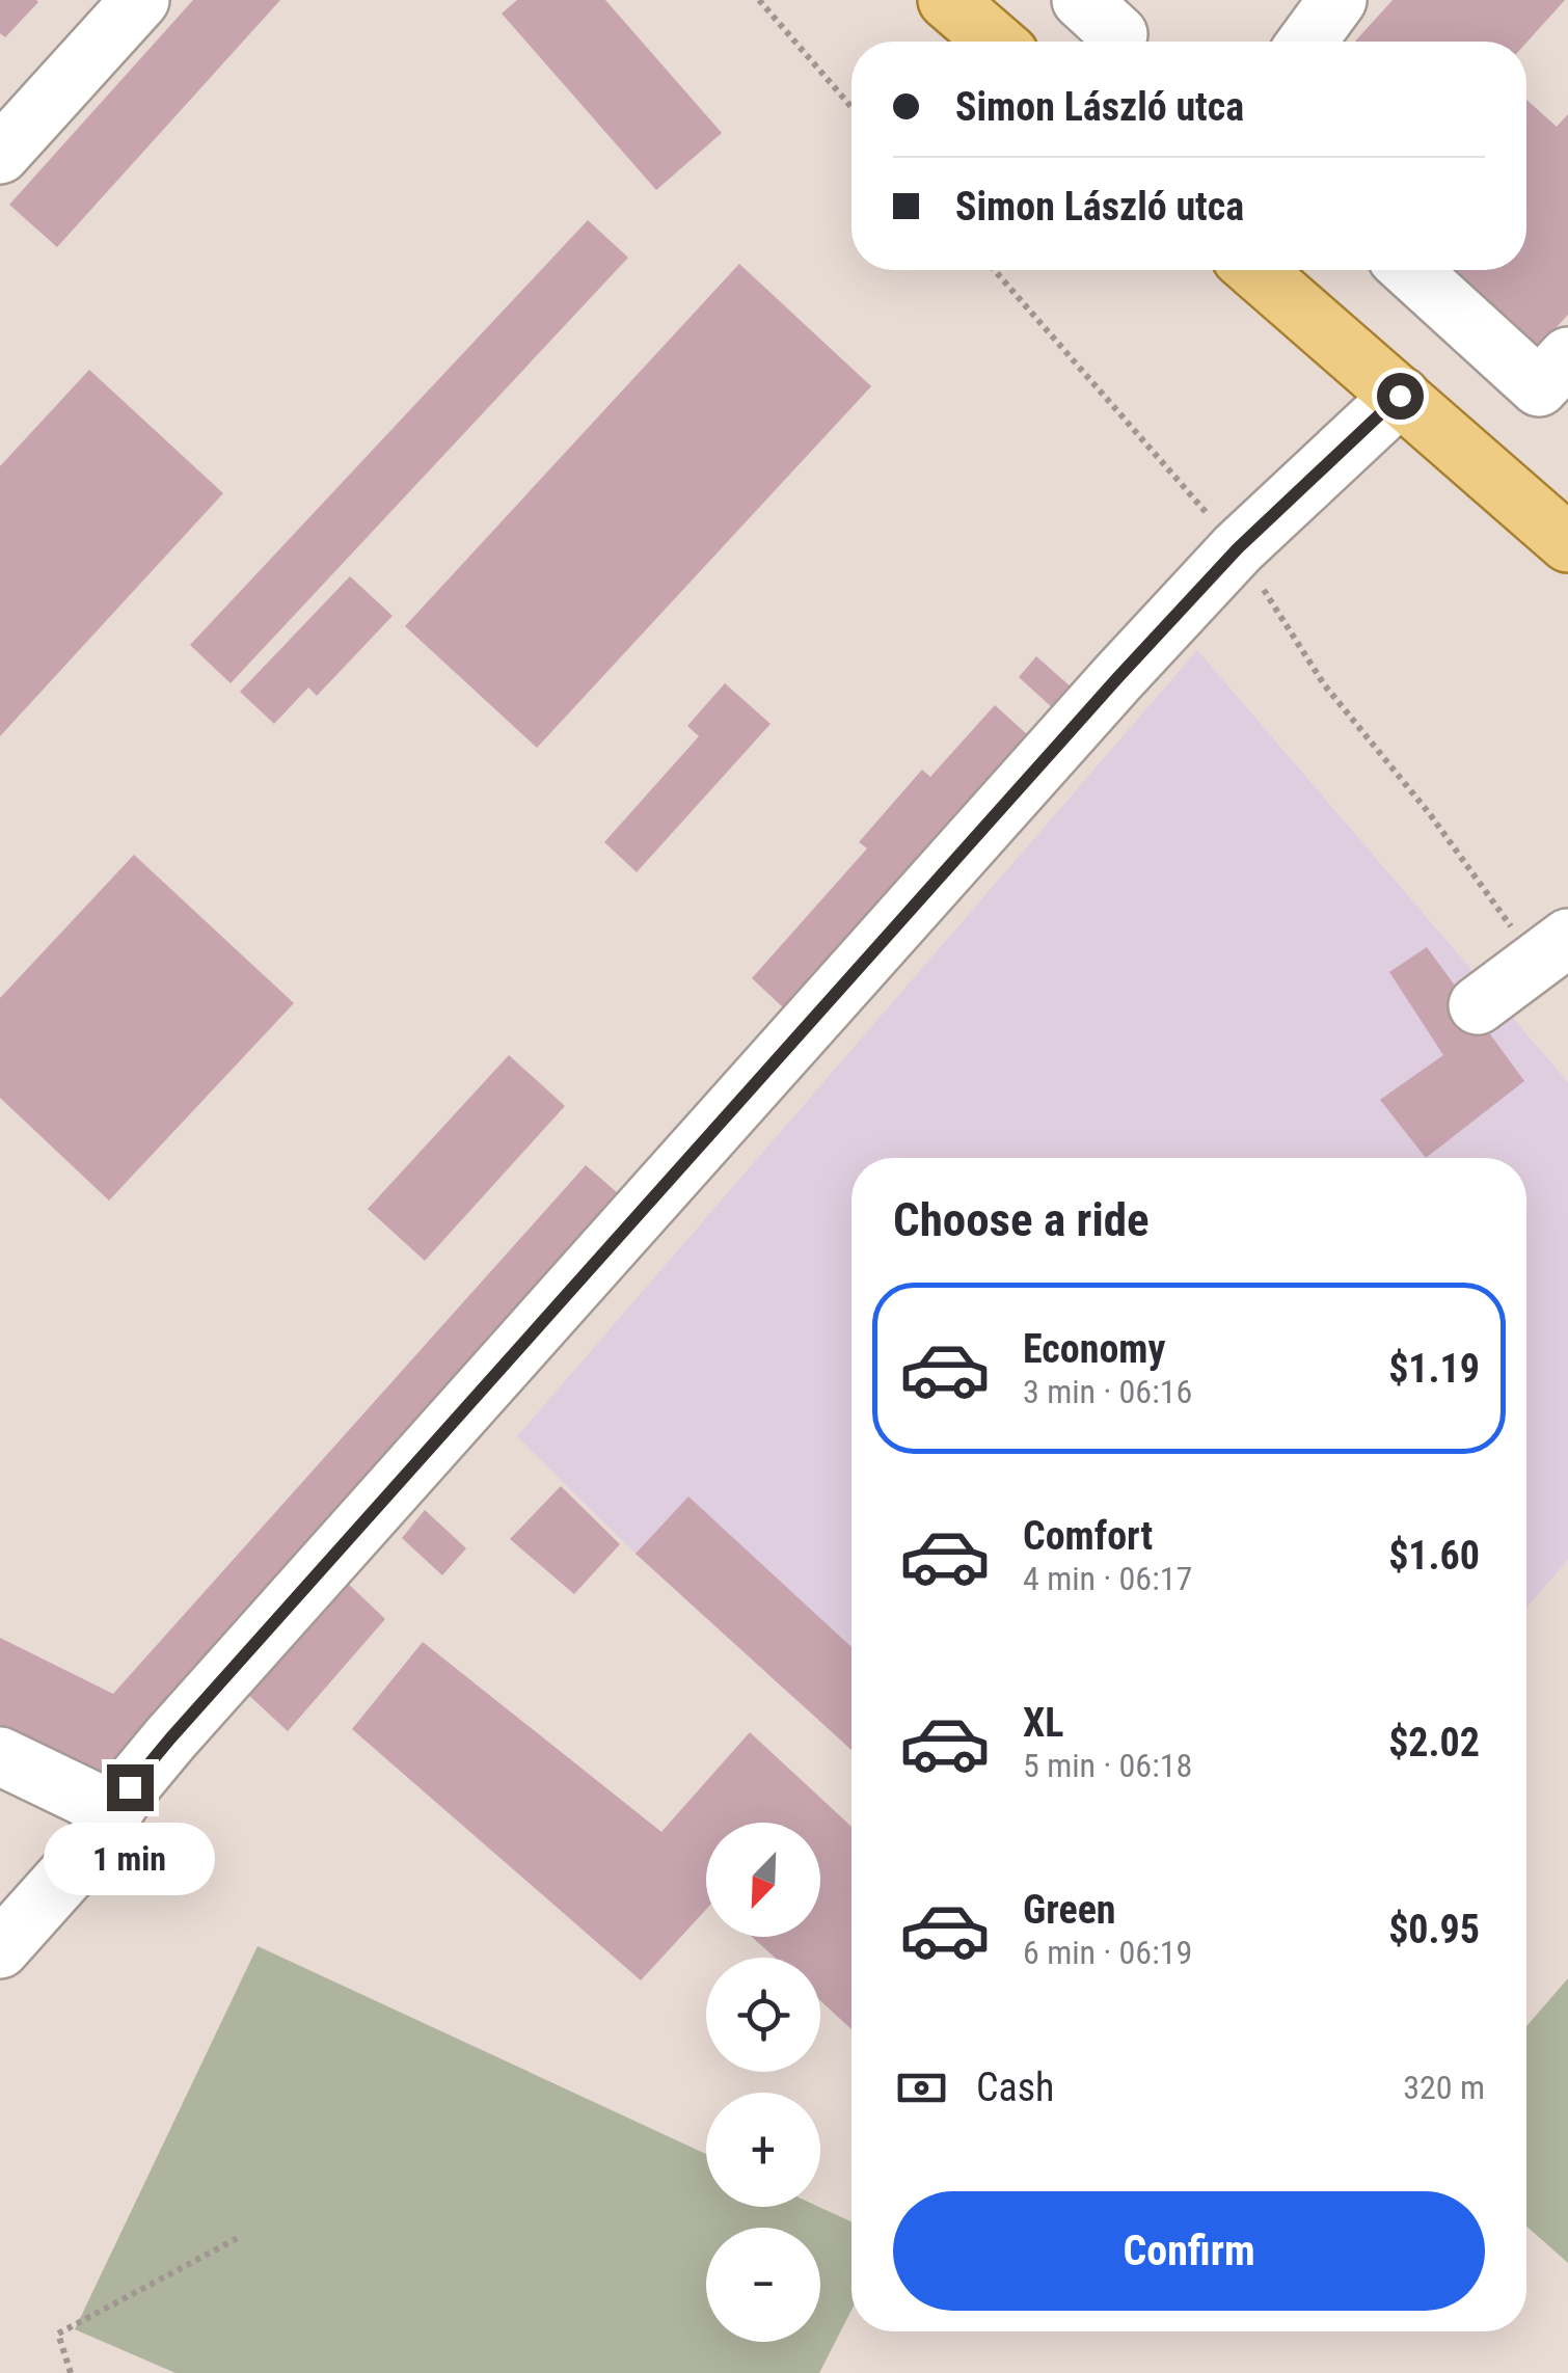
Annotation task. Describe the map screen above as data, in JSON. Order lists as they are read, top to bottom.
{
  "north": "bottom left",
  "page": {
    "banner": ["Simon László utca", "Simon László utca"],
    "heading": "Choose a ride",
    "list": [
      {
        "name": "Economy",
        "note": "3 min · 06:16",
        "value": "$1.19"
      },
      {
        "name": "Comfort",
        "note": "4 min · 06:17",
        "value": "$1.60"
      },
      {
        "name": "XL",
        "note": "5 min · 06:18",
        "value": "$2.02"
      },
      {
        "name": "Green",
        "note": "6 min · 06:19",
        "value": "$0.95"
      }
    ],
    "map_buttons": ["+", "−"],
    "bubble": "1 min",
    "pay": ["Cash", "320 m"],
    "buttons": "Confirm"
  }
}
